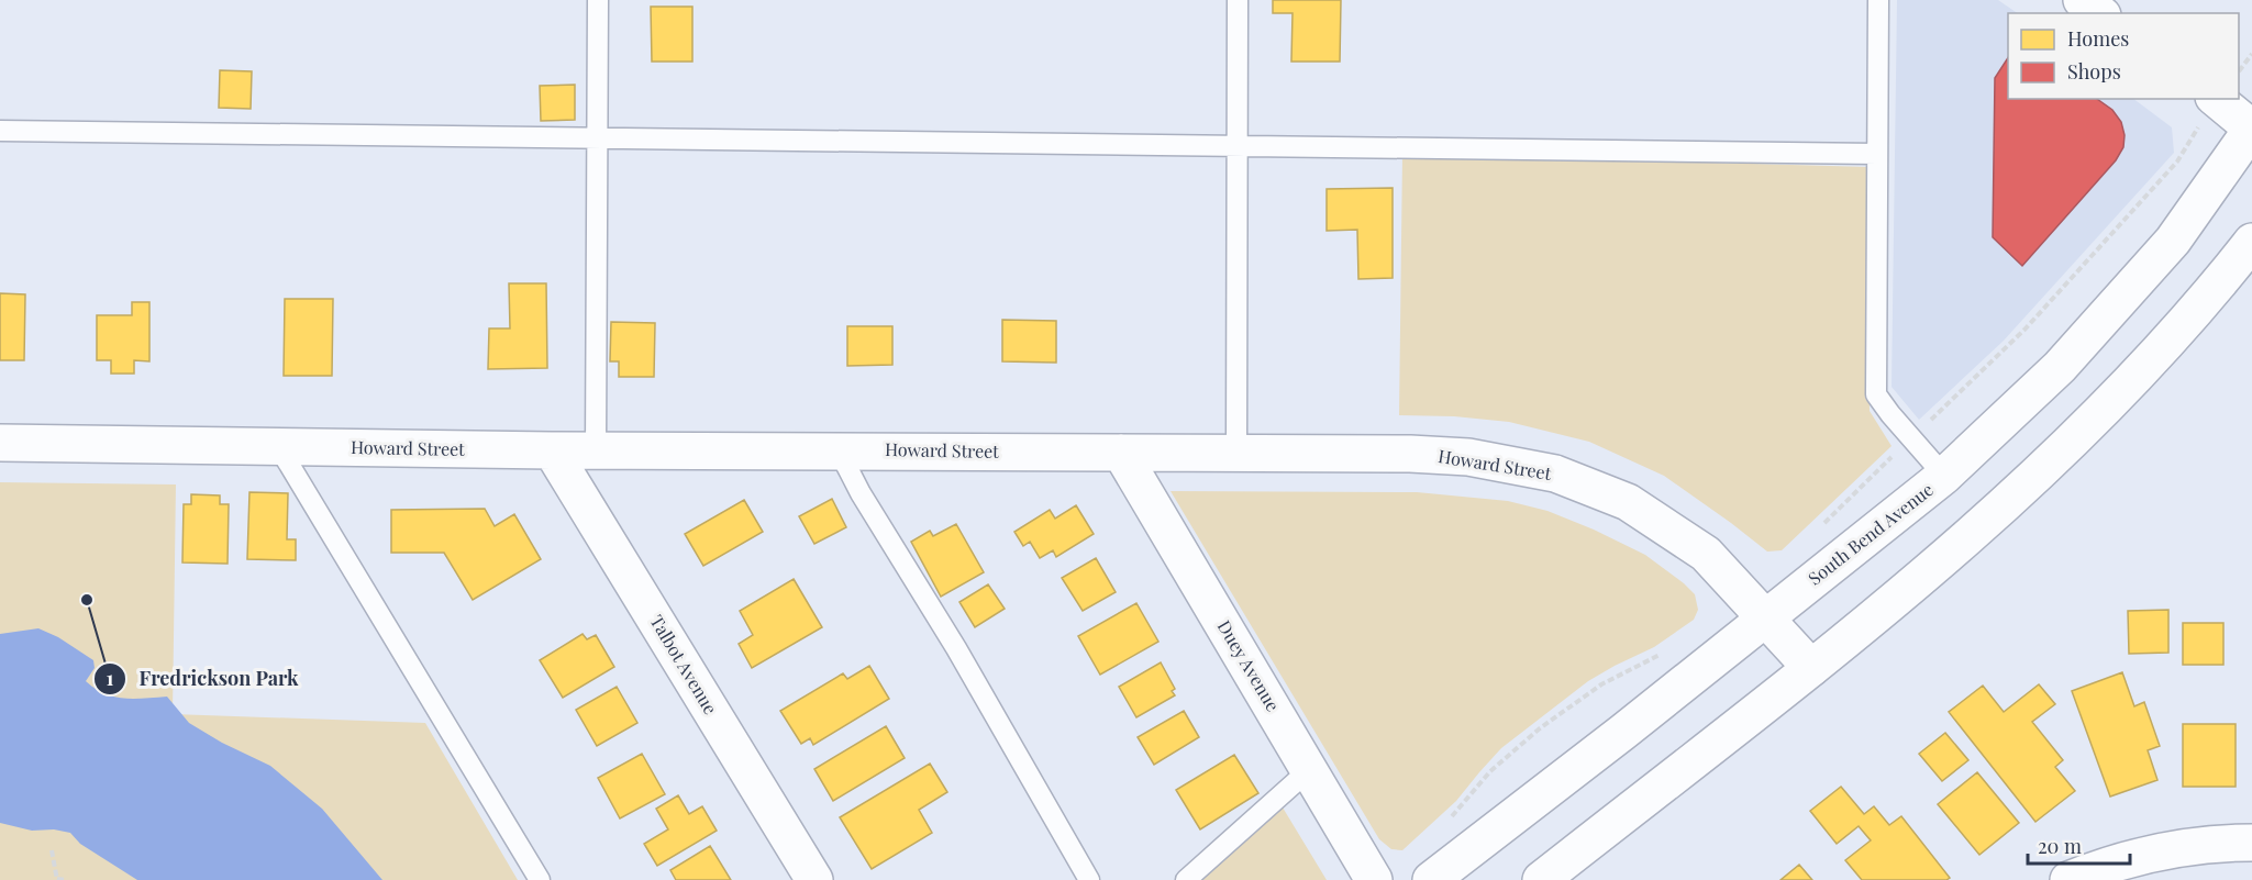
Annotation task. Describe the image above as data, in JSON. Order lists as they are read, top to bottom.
{
  "streets": {
    "street": [
      "Howard Street",
      "South Bend Avenue",
      "Talbot Avenue",
      "Duey Avenue"
    ]
  },
  "crossings": [
    ["Howard Street", "South Bend Avenue"],
    ["Howard Street", "Talbot Avenue"],
    ["Howard Street", "Duey Avenue"]
  ],
  "places": ["Fredrickson Park"],
  "legend": ["Homes", "Shops"],
  "scale_bar": "20 m"
}
